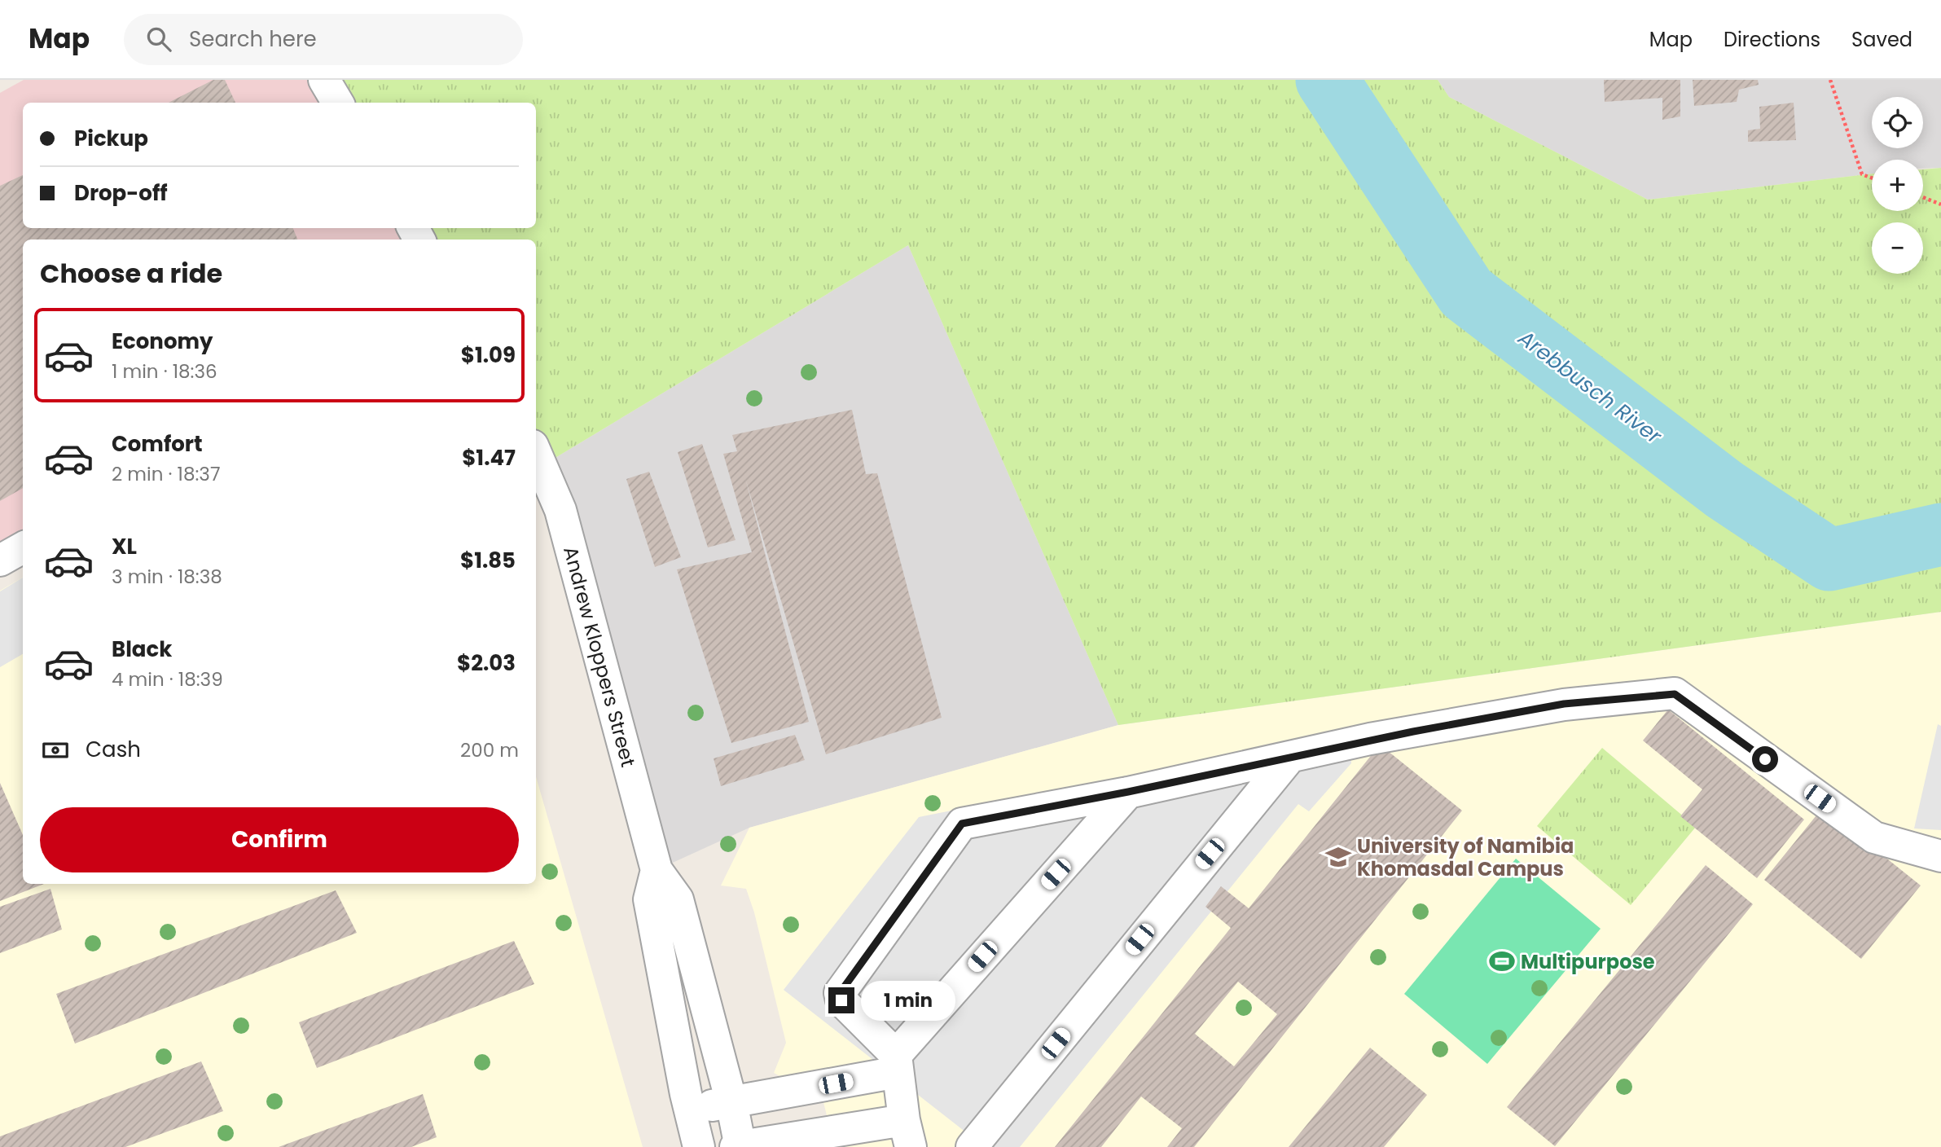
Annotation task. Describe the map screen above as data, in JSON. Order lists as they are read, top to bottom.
{
  "streets": {
    "street": ["Andrew Kloppers Street"]
  },
  "water": ["Arebbusch River"],
  "places": {
    "school or university": ["University of Namibia Khomasdal Campus"],
    "sports": ["Multipurpose"]
  },
  "page": {
    "header": "Map",
    "search": "Search here",
    "nav": ["Map", "Directions", "Saved"],
    "map_buttons": ["+", "−"],
    "banner": ["Pickup", "Drop-off"],
    "heading": "Choose a ride",
    "list": [
      {
        "name": "Economy",
        "note": "1 min · 18:36",
        "value": "$1.09"
      },
      {
        "name": "Comfort",
        "note": "2 min · 18:37",
        "value": "$1.47"
      },
      {
        "name": "XL",
        "note": "3 min · 18:38",
        "value": "$1.85"
      },
      {
        "name": "Black",
        "note": "4 min · 18:39",
        "value": "$2.03"
      }
    ],
    "pay": ["Cash", "200 m"],
    "buttons": "Confirm",
    "bubble": "1 min"
  }
}
